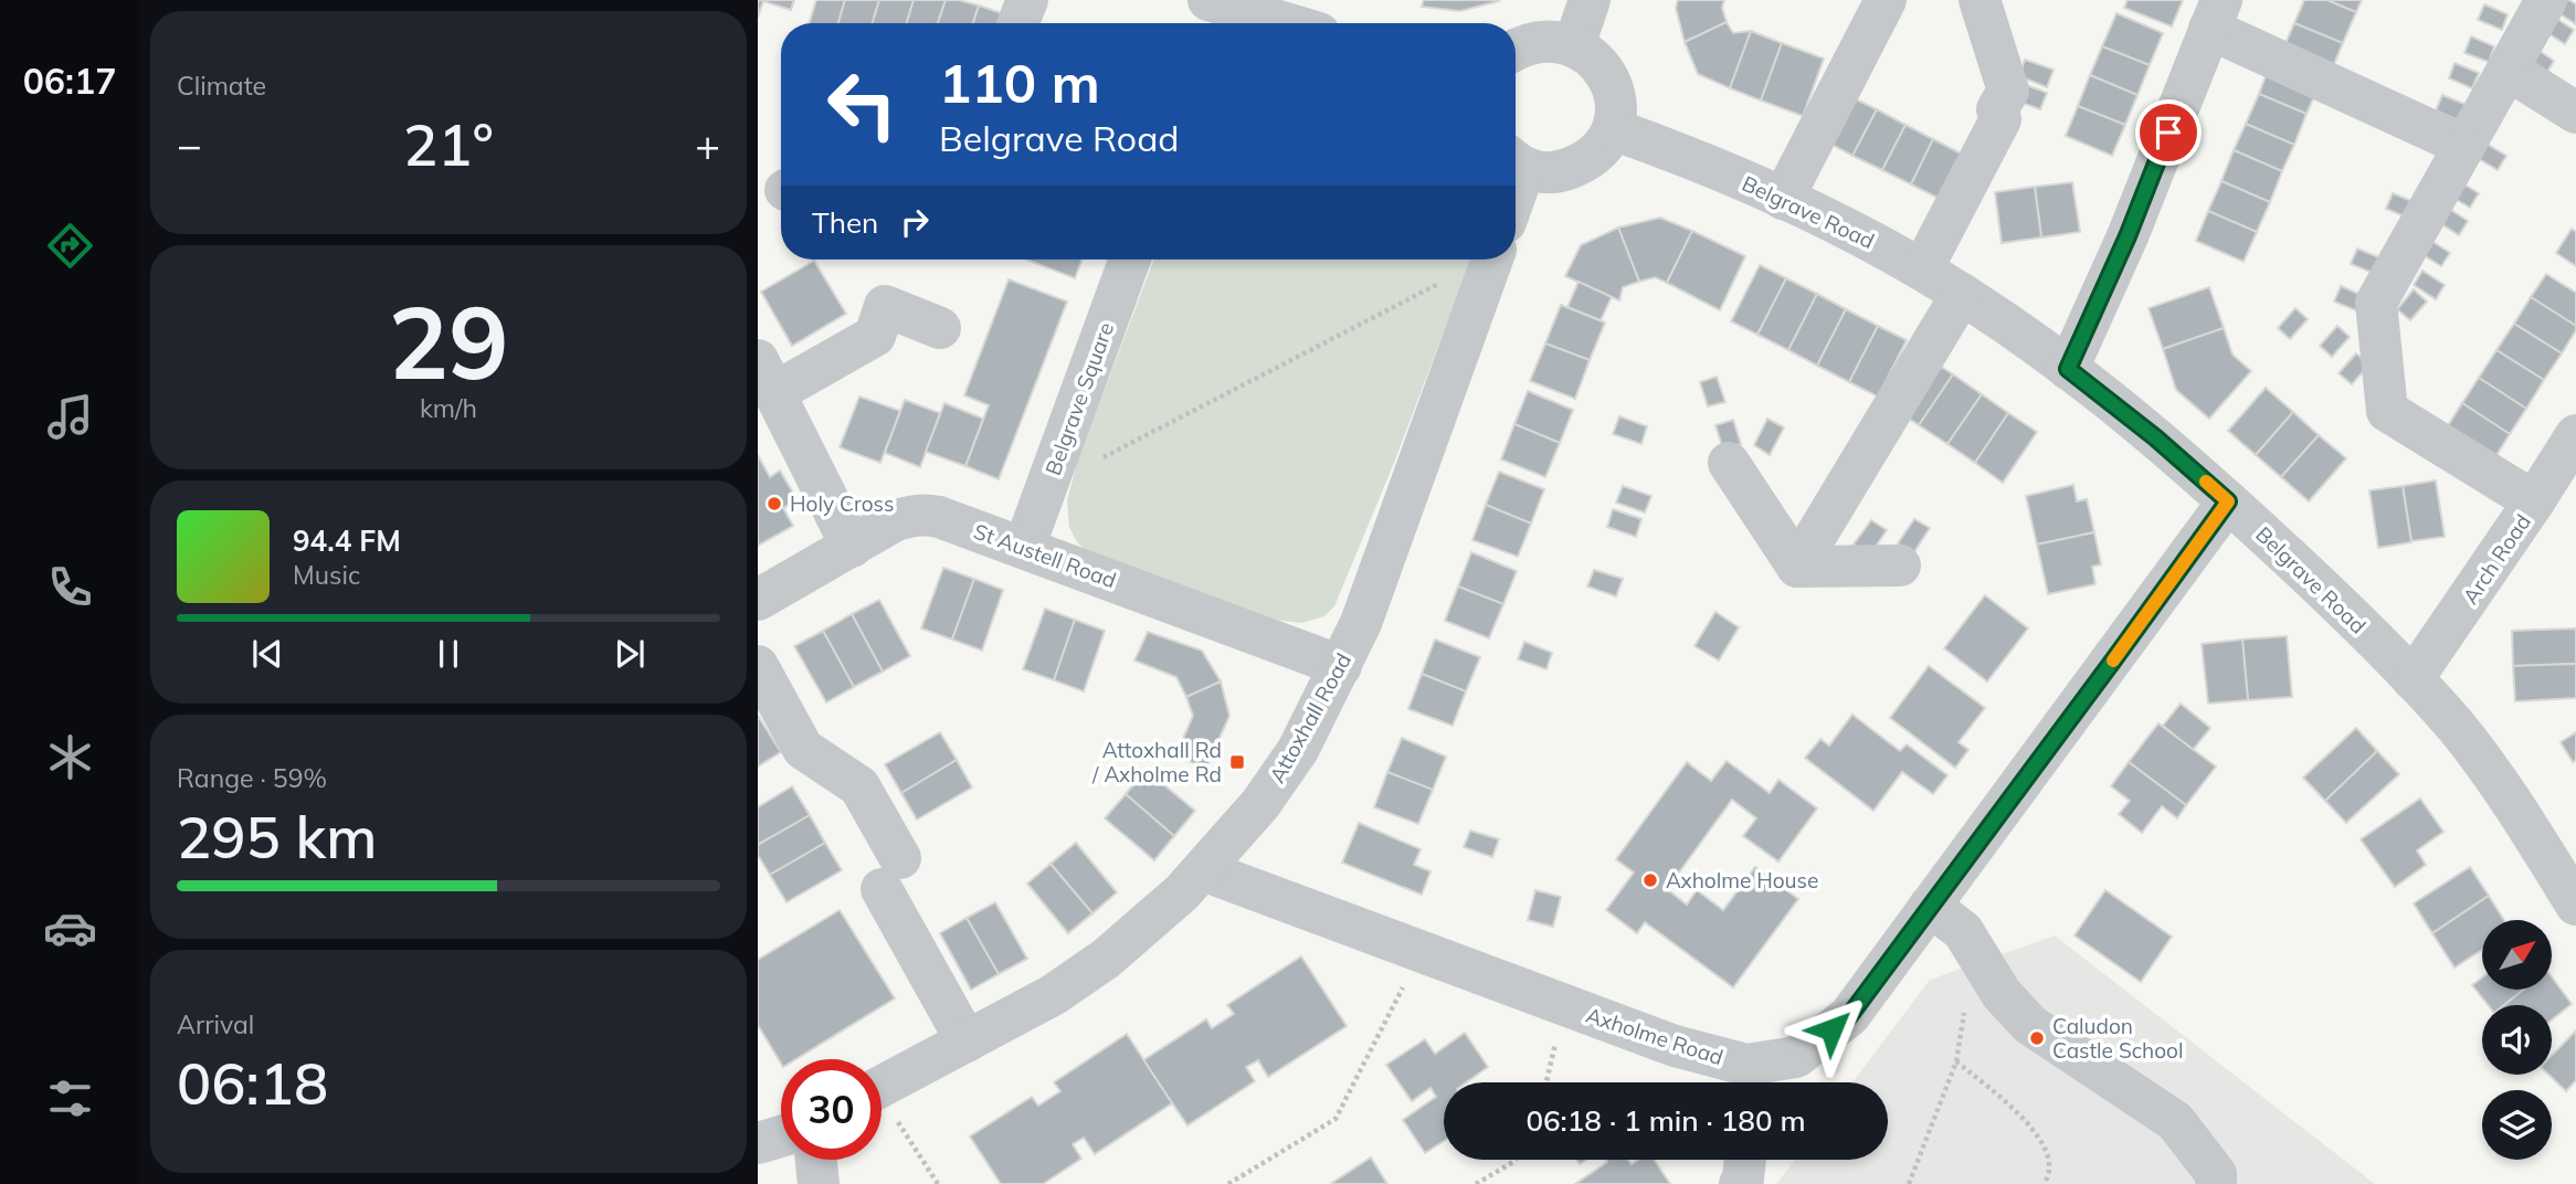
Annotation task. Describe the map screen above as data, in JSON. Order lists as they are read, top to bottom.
{
  "streets": {
    "street": [
      "Belgrave Road",
      "Belgrave Square",
      "St Austell Road",
      "Arch Road",
      "Attoxhall Road",
      "Axholme Road"
    ]
  },
  "crossings": [
    ["Belgrave Road", "Arch Road"],
    ["Belgrave Road", "Axholme Road"],
    ["Belgrave Square", "St Austell Road"],
    ["St Austell Road", "Attoxhall Road"],
    ["Attoxhall Road", "Axholme Road"]
  ],
  "places": {
    "other": ["Holy Cross", "Axholme House", "Caludon Castle School"],
    "transit": ["Attoxhall Rd / Axholme Rd"]
  },
  "north": "top right",
  "page": {
    "tabs": "06:17",
    "tile": [
      "Climate",
      ["29", "km/h"],
      ["Range · 59%", "295 km"],
      ["Arrival", "06:18"]
    ],
    "turn": ["110 m", "Belgrave Road"],
    "heat": ["−", "21°", "+"],
    "then": "Then",
    "song": ["94.4 FM", "Music"],
    "limit": "30",
    "trip": "06:18 · 1 min · 180 m"
  }
}
